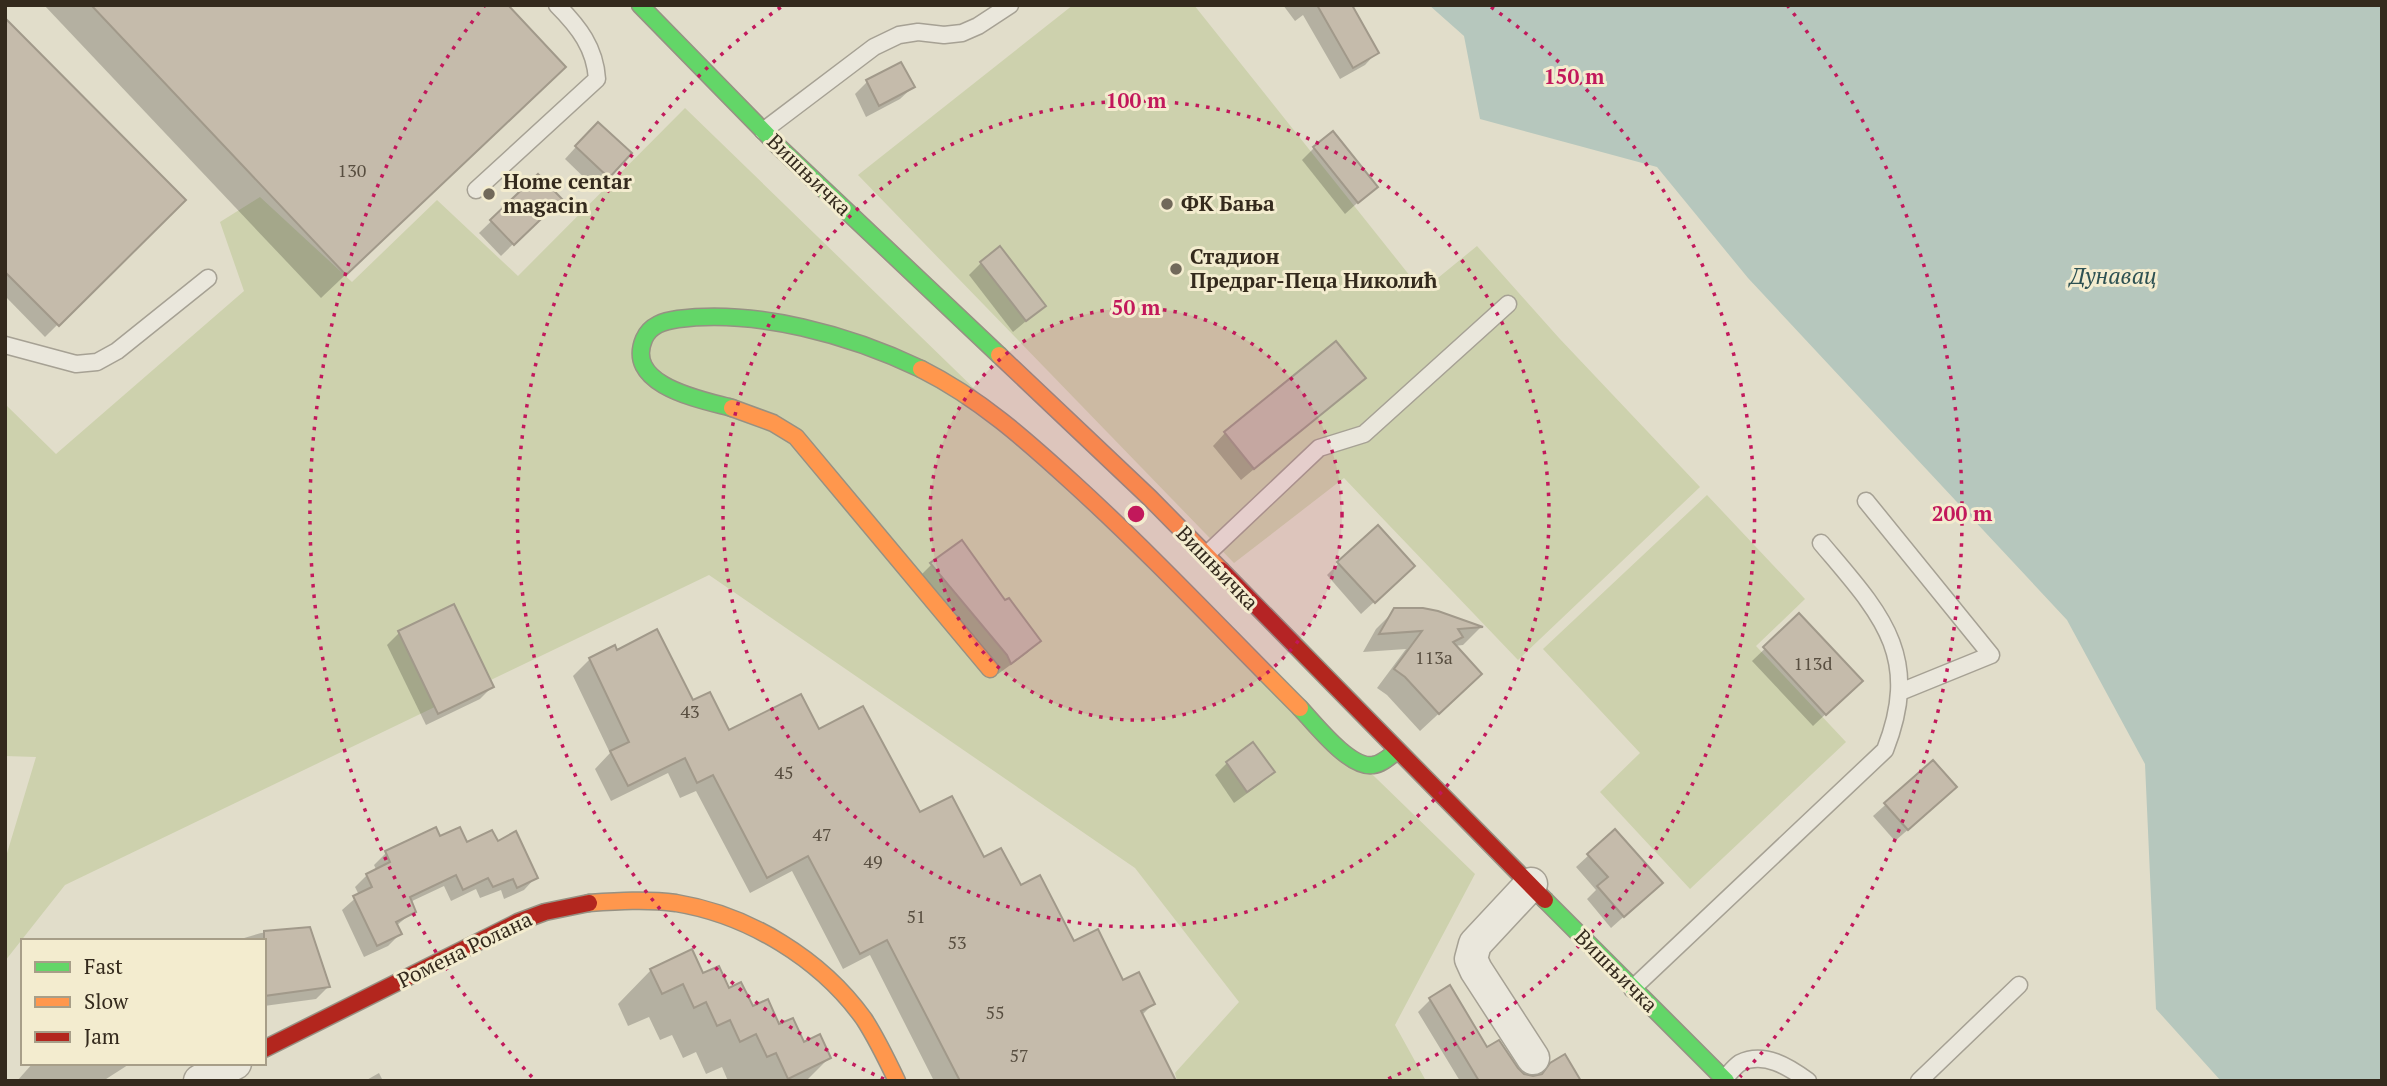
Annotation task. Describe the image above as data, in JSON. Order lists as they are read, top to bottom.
{
  "streets": {
    "street": ["Вишњичка", "Ромена Ролана"]
  },
  "water": ["Дунавац"],
  "places": ["Home centar magacin", "ФК Бања", "Стадион Предраг-Пеца Николић"],
  "house_numbers": [
    "130",
    "113a",
    "113d",
    "43",
    "45",
    "47",
    "49",
    "51",
    "53",
    "55",
    "57"
  ],
  "legend": ["Fast", "Slow", "Jam"],
  "rings": [
    "150 m",
    "100 m",
    "50 m",
    "200 m"
  ]
}
